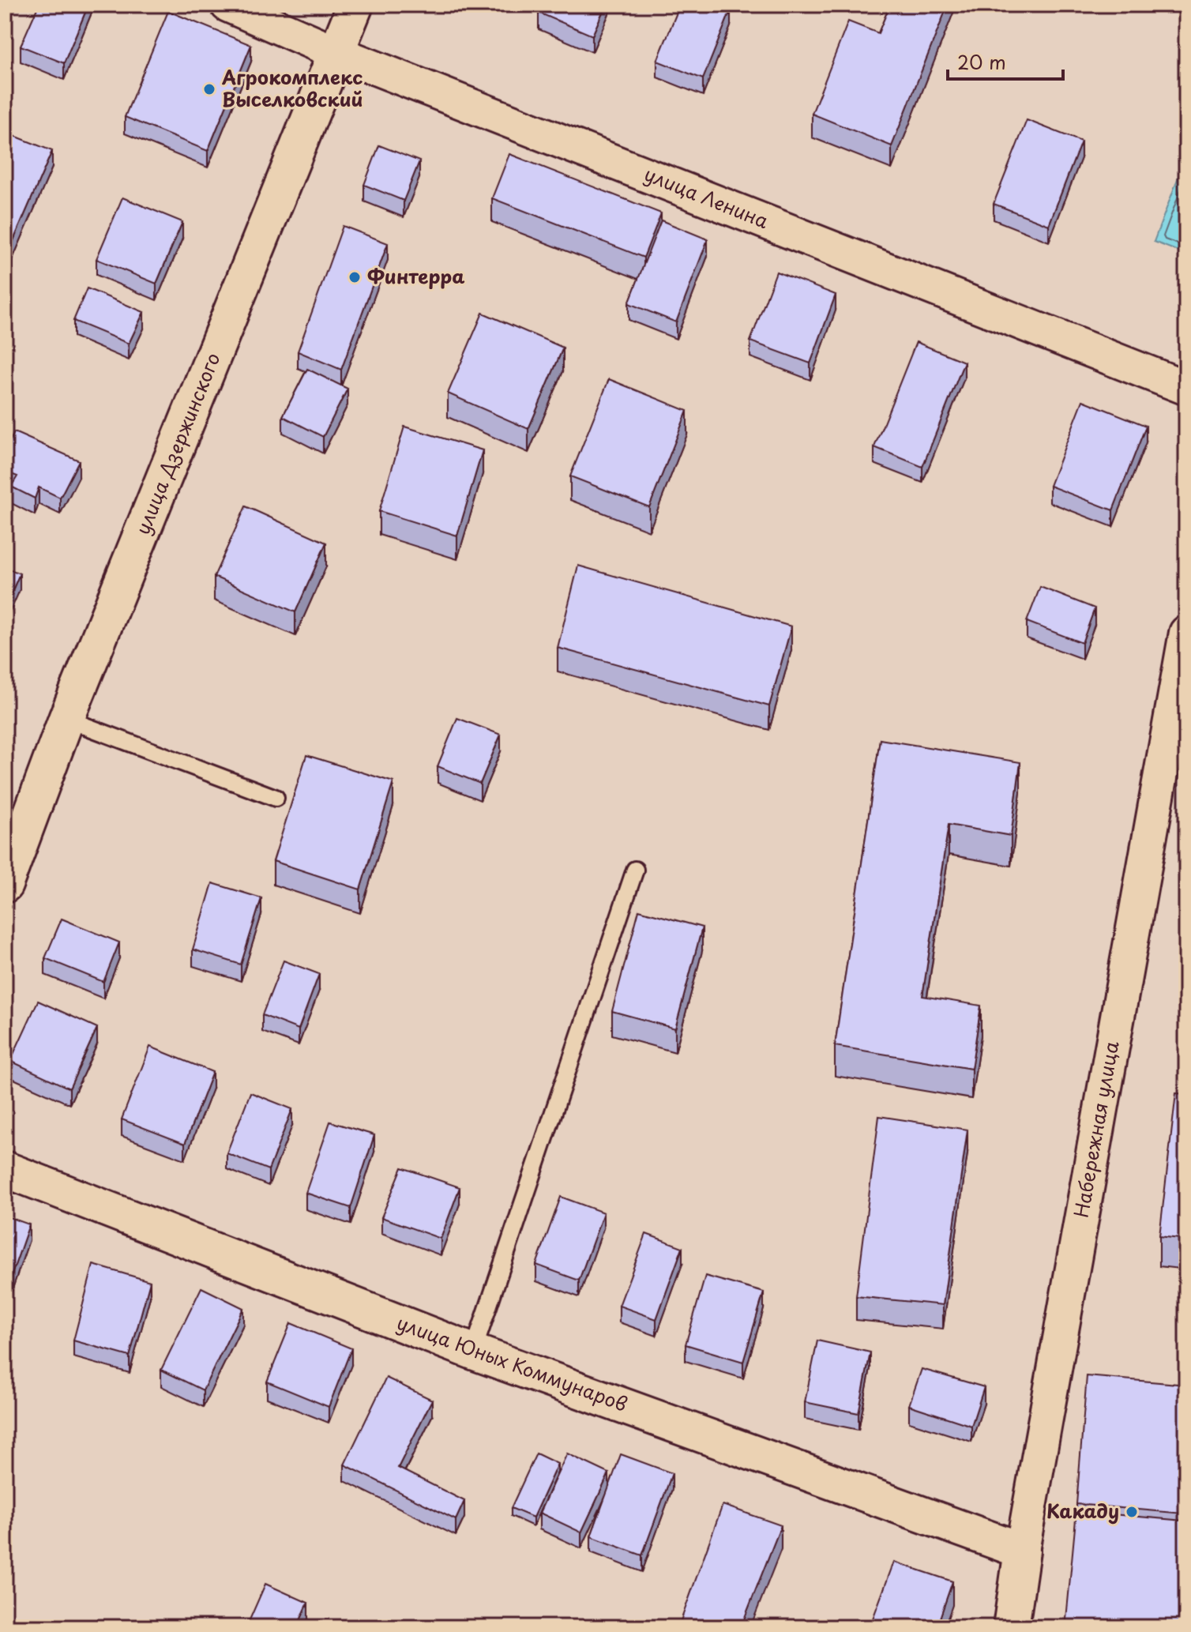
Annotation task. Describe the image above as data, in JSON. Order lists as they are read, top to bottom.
{
  "streets": {
    "street": [
      "улица Ленина",
      "улица Дзержинского",
      "Набережная улица",
      "улица Юных Коммунаров"
    ]
  },
  "crossings": [
    ["улица Ленина", "улица Дзержинского"],
    ["Набережная улица", "улица Юных Коммунаров"]
  ],
  "places": ["Агрокомплекс Выселковский", "Финтерра", "Какаду"],
  "scale_bar": "20 m"
}
